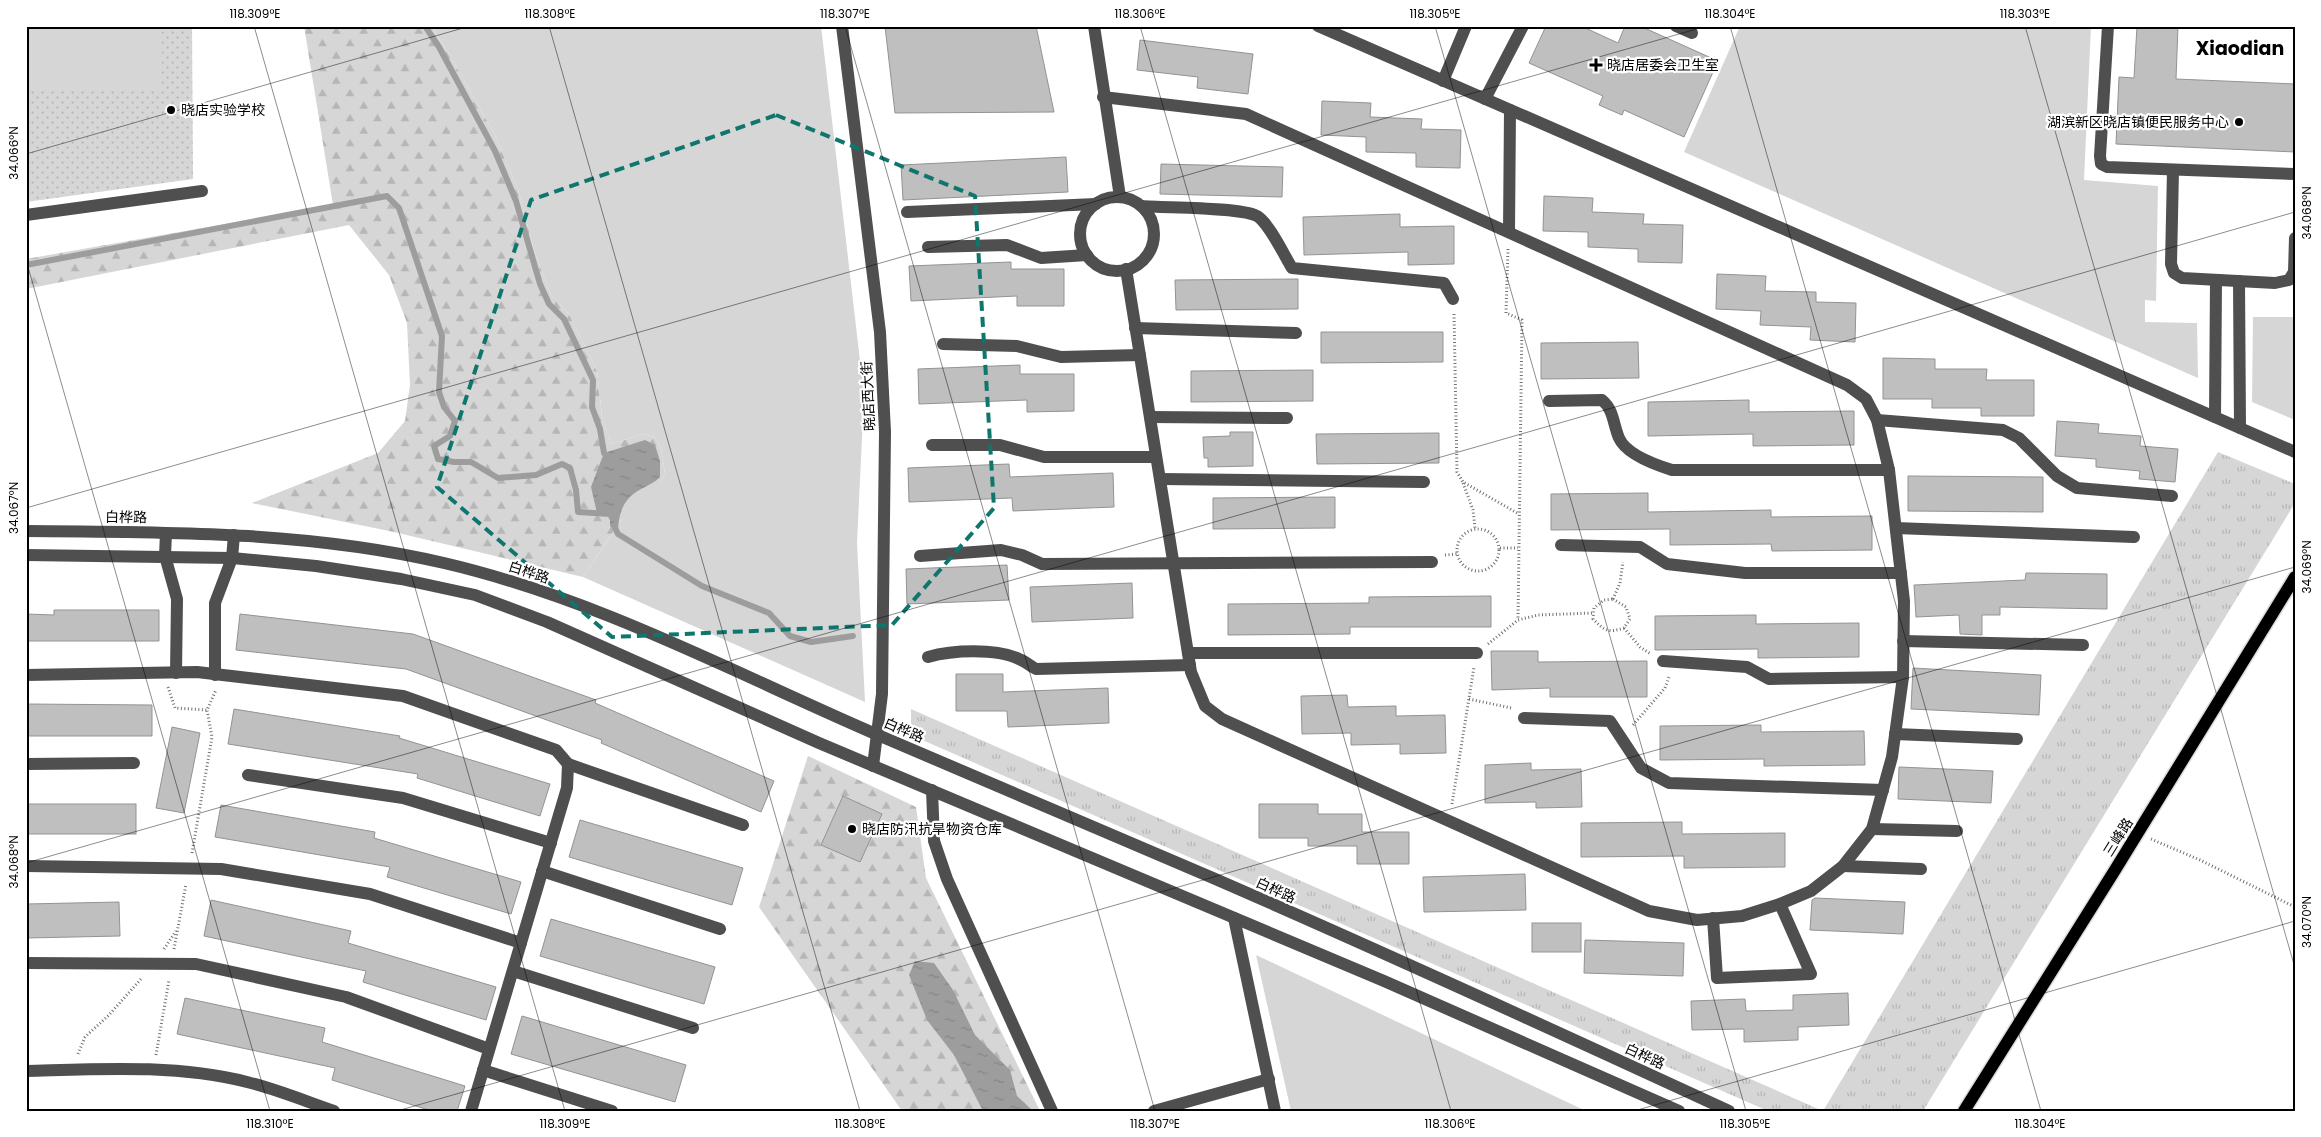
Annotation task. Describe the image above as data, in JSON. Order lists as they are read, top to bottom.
{
  "streets": {
    "main road": ["三峰路"],
    "street": ["晓店西大街", "白桦路"]
  },
  "crossings": [
    ["晓店西大街", "白桦路"]
  ],
  "districts": ["Xiaodian"],
  "places": {
    "health": ["晓店居委会卫生室"],
    "other": ["晓店实验学校", "湖滨新区晓店镇便民服务中心", "晓店防汛抗旱物资仓库"]
  },
  "coordinates": [
    "118.309°E",
    "118.308°E",
    "118.307°E",
    "118.306°E",
    "118.305°E",
    "118.304°E",
    "118.303°E",
    "34.066°N",
    "34.068°N",
    "34.067°N",
    "34.069°N",
    "34.070°N",
    "118.310°E"
  ]
}
